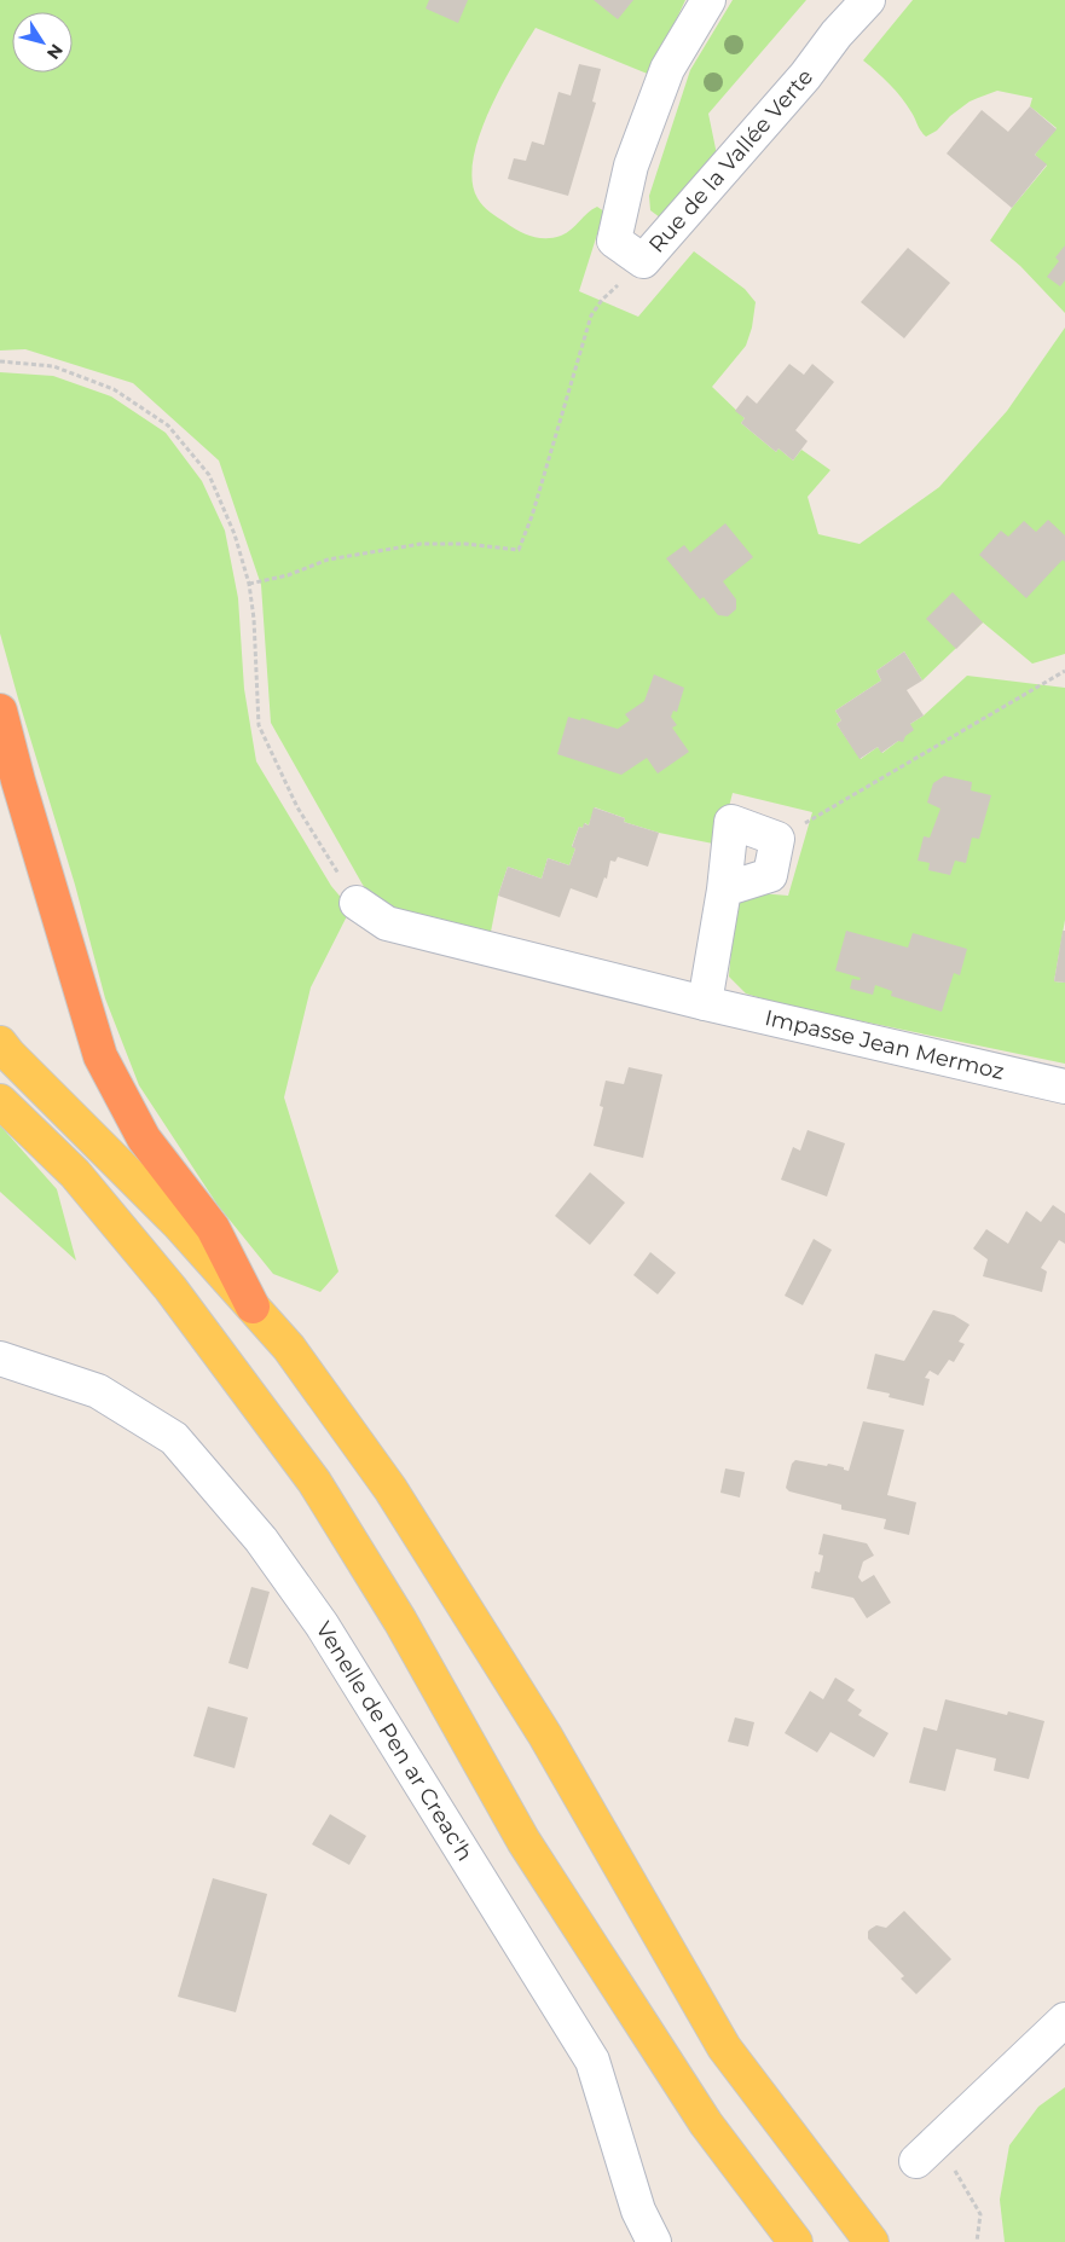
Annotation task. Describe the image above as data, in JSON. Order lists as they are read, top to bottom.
{
  "streets": {
    "street": ["Rue de la Vallée Verte", "Impasse Jean Mermoz", "Venelle de Pen ar Creac'h"]
  },
  "north": "bottom right"
}
